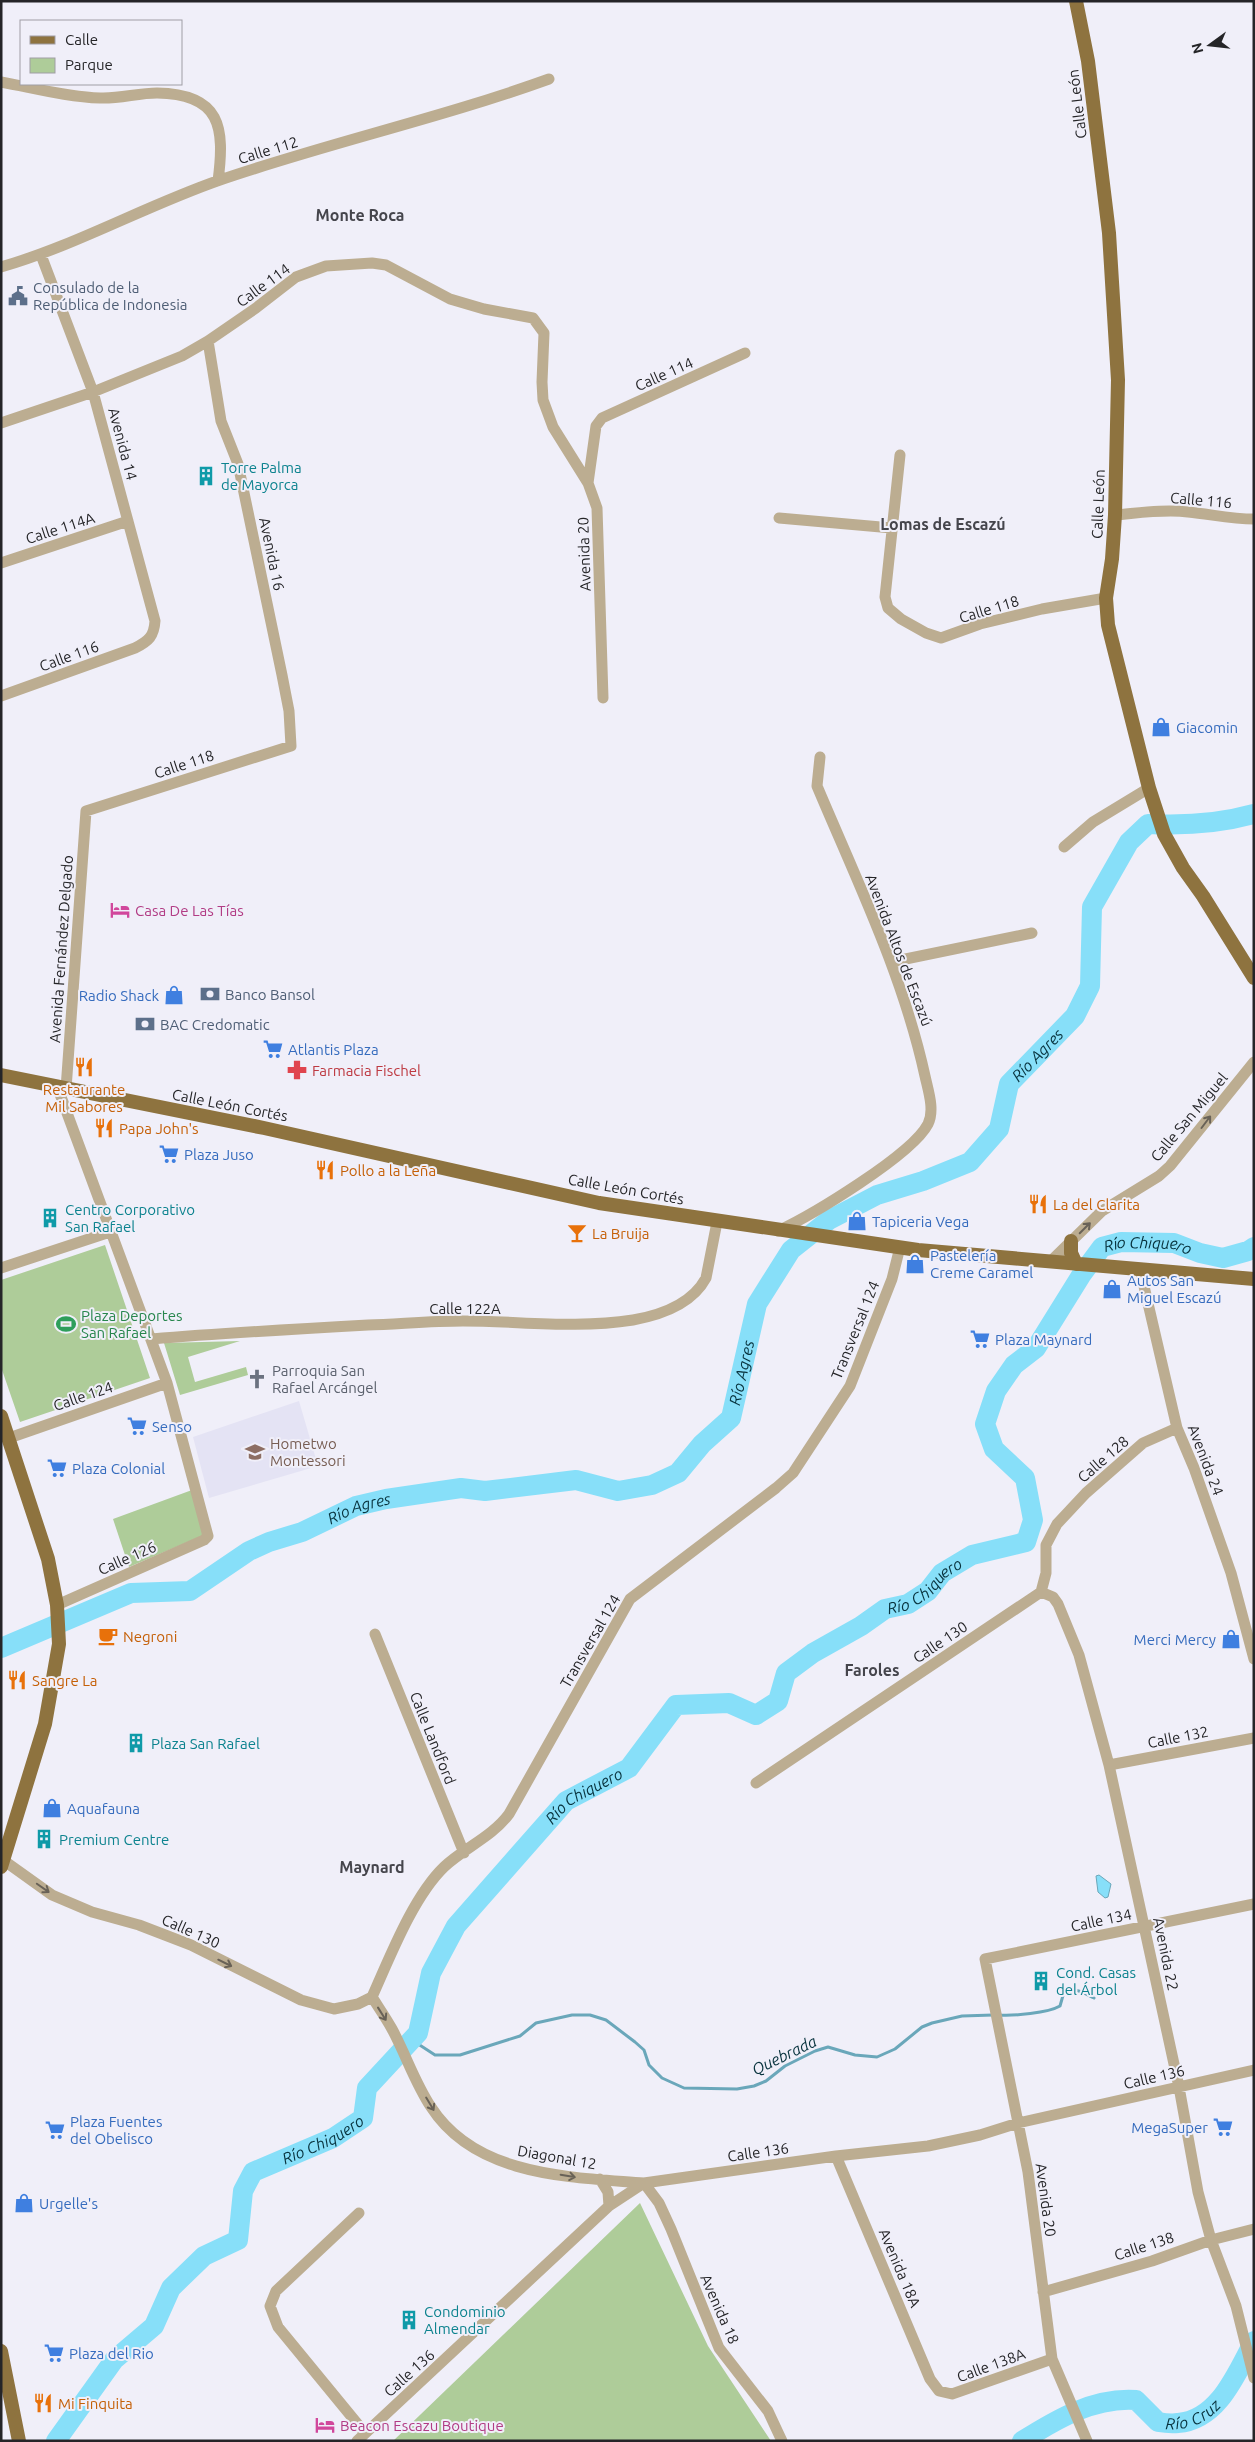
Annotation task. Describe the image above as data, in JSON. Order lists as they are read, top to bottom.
{
  "streets": {
    "main road": ["Calle León", "Calle León Cortés"],
    "street": [
      "Calle 112",
      "Calle 114",
      "Avenida 14",
      "Calle 116",
      "Calle 114A",
      "Avenida 16",
      "Avenida 20",
      "Calle 118",
      "Avenida Fernández Delgado",
      "Avenida Altos de Escazú",
      "Calle San Miguel",
      "Calle 122A",
      "Transversal 124",
      "Calle 124",
      "Calle 128",
      "Avenida 24",
      "Calle 126",
      "Calle 130",
      "Calle 132",
      "Calle Landford",
      "Calle 134",
      "Avenida 22",
      "Calle 136",
      "Diagonal 12",
      "Calle 138",
      "Avenida 18A",
      "Avenida 18",
      "Calle 138A"
    ]
  },
  "crossings": [
    ["Calle León", "Calle 116"],
    ["Calle León", "Calle 118"],
    ["Calle 112", "Avenida 14"],
    ["Calle 114", "Avenida 14"],
    ["Calle 114", "Avenida 16"],
    ["Calle 114", "Avenida 20"],
    ["Avenida 14", "Calle 116"],
    ["Avenida 14", "Calle 114A"],
    ["Avenida 16", "Calle 118"],
    ["Avenida 20", "Calle 134"],
    ["Avenida 20", "Calle 136"],
    ["Avenida 20", "Calle 138"],
    ["Avenida 20", "Calle 138A"],
    ["Calle 118", "Avenida Fernández Delgado"],
    ["Avenida Fernández Delgado", "Calle León Cortés"],
    ["Avenida Fernández Delgado", "Calle 122A"],
    ["Avenida Fernández Delgado", "Calle 124"],
    ["Avenida Fernández Delgado", "Calle 126"],
    ["Avenida Altos de Escazú", "Calle León Cortés"],
    ["Calle León Cortés", "Calle San Miguel"],
    ["Calle León Cortés", "Calle 122A"],
    ["Calle León Cortés", "Transversal 124"],
    ["Calle León Cortés", "Avenida 24"],
    ["Transversal 124", "Calle 130"],
    ["Transversal 124", "Calle Landford"],
    ["Transversal 124", "Diagonal 12"],
    ["Calle 128", "Avenida 24"],
    ["Calle 128", "Calle 130"],
    ["Calle 128", "Avenida 22"],
    ["Calle 130", "Avenida 22"],
    ["Calle 130", "Diagonal 12"],
    ["Calle 132", "Avenida 22"],
    ["Calle 134", "Avenida 22"],
    ["Avenida 22", "Calle 136"],
    ["Avenida 22", "Calle 138"],
    ["Calle 136", "Diagonal 12"],
    ["Calle 136", "Avenida 18A"],
    ["Calle 136", "Avenida 18"],
    ["Diagonal 12", "Avenida 18"],
    ["Avenida 18A", "Calle 138A"]
  ],
  "one_way": ["Calle San Miguel", "Calle 130", "Diagonal 12"],
  "districts": [
    "Monte Roca",
    "Lomas de Escazú",
    "Faroles",
    "Maynard"
  ],
  "water": [
    "Río Agres",
    "Río Chiquero",
    "Quebrada",
    "Río Cruz"
  ],
  "places": {
    "public building": ["Consulado de la República de Indonesia"],
    "building": [
      "Torre Palma de Mayorca",
      "Centro Corporativo San Rafael",
      "Plaza San Rafael",
      "Premium Centre",
      "Cond. Casas del Árbol",
      "Condominio Almendar"
    ],
    "shop": [
      "Giacomin",
      "Radio Shack",
      "Tapiceria Vega",
      "Pastelería Creme Caramel",
      "Autos San Miguel Escazú",
      "Merci Mercy",
      "Aquafauna",
      "Urgelle's"
    ],
    "hotel": ["Casa De Las Tías", "Beacon Escazu Boutique"],
    "bank": ["Banco Bansol", "BAC Credomatic"],
    "supermarket": [
      "Atlantis Plaza",
      "Plaza Juso",
      "Plaza Maynard",
      "Senso",
      "Plaza Colonial",
      "MegaSuper",
      "Plaza Fuentes del Obelisco",
      "Plaza del Rio"
    ],
    "restaurant": [
      "Restaurante Mil Sabores",
      "Papa John's",
      "Pollo a la Leña",
      "La del Clarita",
      "Sangre La",
      "Mi Finquita"
    ],
    "pharmacy": ["Farmacia Fischel"],
    "bar": ["La Bruija"],
    "sports": ["Plaza Deportes San Rafael"],
    "church": ["Parroquia San Rafael Arcángel"],
    "school or university": ["Hometwo Montessori"],
    "cafe": ["Negroni"]
  },
  "legend": ["Calle", "Parque"],
  "north": "left"
}
